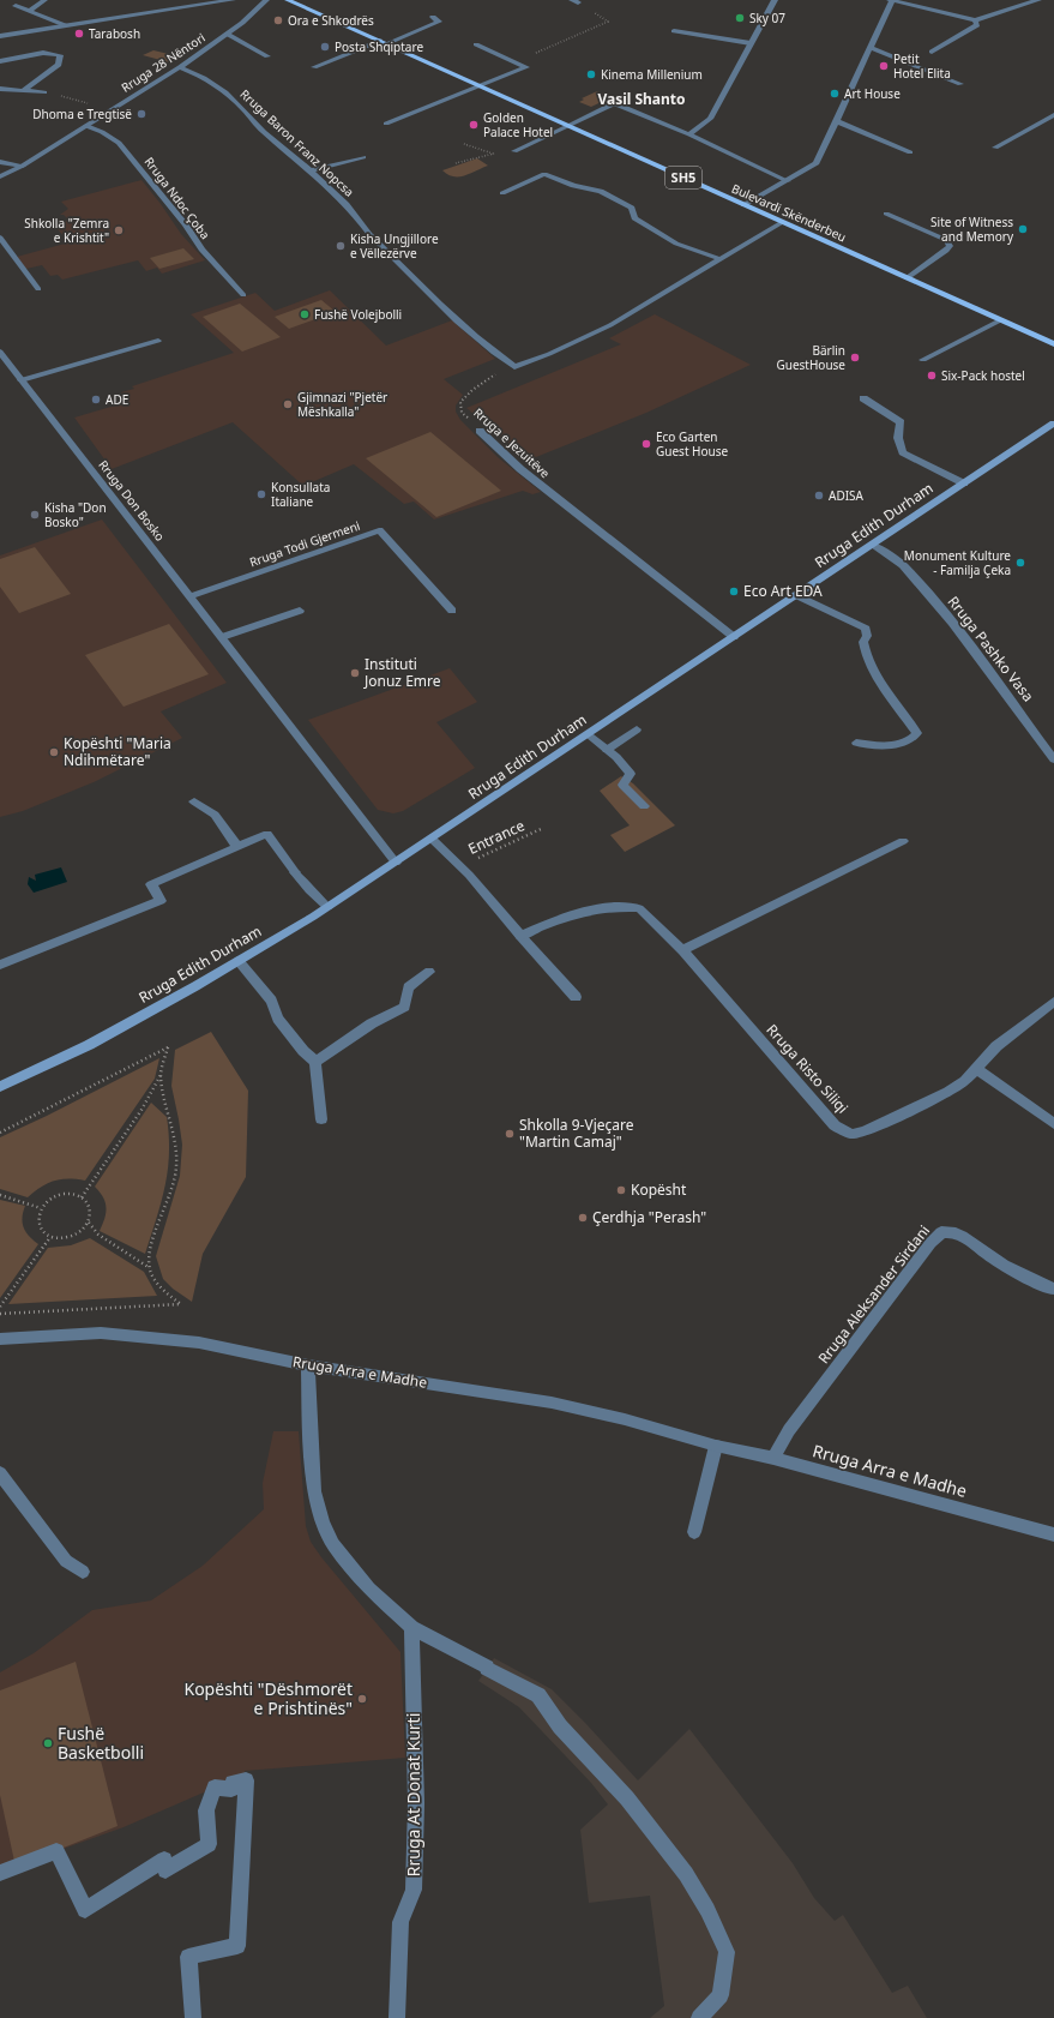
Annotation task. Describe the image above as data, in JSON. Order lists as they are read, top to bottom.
{
  "streets": {
    "main road": ["SH5", "Bulevardi Skënderbeu", "Rruga Edith Durham"],
    "street": [
      "Rruga 28 Nëntori",
      "Rruga Baron Franz Nopcsa",
      "Rruga Ndoc Çoba",
      "Rruga e Jezuitëve",
      "Rruga Don Bosko",
      "Rruga Todi Gjermeni",
      "Rruga Pashko Vasa",
      "Rruga Risto Siliqi",
      "Rruga Aleksander Sirdani",
      "Rruga Arra e Madhe",
      "Rruga At Donat Kurti"
    ],
    "path": ["Entrance"]
  },
  "crossings": [
    ["Rruga 28 Nëntori", "Rruga Baron Franz Nopcsa"],
    ["Rruga 28 Nëntori", "Rruga Ndoc Çoba"],
    ["Rruga Baron Franz Nopcsa", "Rruga e Jezuitëve"],
    ["Rruga e Jezuitëve", "Rruga Edith Durham"],
    ["Rruga Don Bosko", "Rruga Edith Durham"],
    ["Rruga Don Bosko", "Rruga Todi Gjermeni"],
    ["Rruga Edith Durham", "Rruga Pashko Vasa"],
    ["Rruga Aleksander Sirdani", "Rruga Arra e Madhe"]
  ],
  "districts": ["Vasil Shanto"],
  "places": [
    "Sky 07",
    "Ora e Shkodrës",
    "Tarabosh",
    "Posta Shqiptare",
    "Petit Hotel Elita",
    "Kinema Millenium",
    "Art House",
    "Dhoma e Tregtisë",
    "Golden Palace Hotel",
    "Site of Witness and Memory",
    "Shkolla \"Zemra e Krishtit\"",
    "Kisha Ungjillore e Vëllezërve",
    "Fushë Volejbolli",
    "Bärlin GuestHouse",
    "Six-Pack hostel",
    "ADE",
    "Gjimnazi \"Pjetër Mëshkalla\"",
    "Eco Garten Guest House",
    "Konsullata Italiane",
    "ADISA",
    "Kisha \"Don Bosko\"",
    "Monument Kulture - Familja Çeka",
    "Eco Art EDA",
    "Instituti Jonuz Emre",
    "Kopështi \"Maria Ndihmëtare\"",
    "Shkolla 9-Vjeçare \"Martin Camaj\"",
    "Kopësht",
    "Çerdhja \"Perash\"",
    "Kopështi \"Dëshmorët e Prishtinës\"",
    "Fushë Basketbolli"
  ]
}
